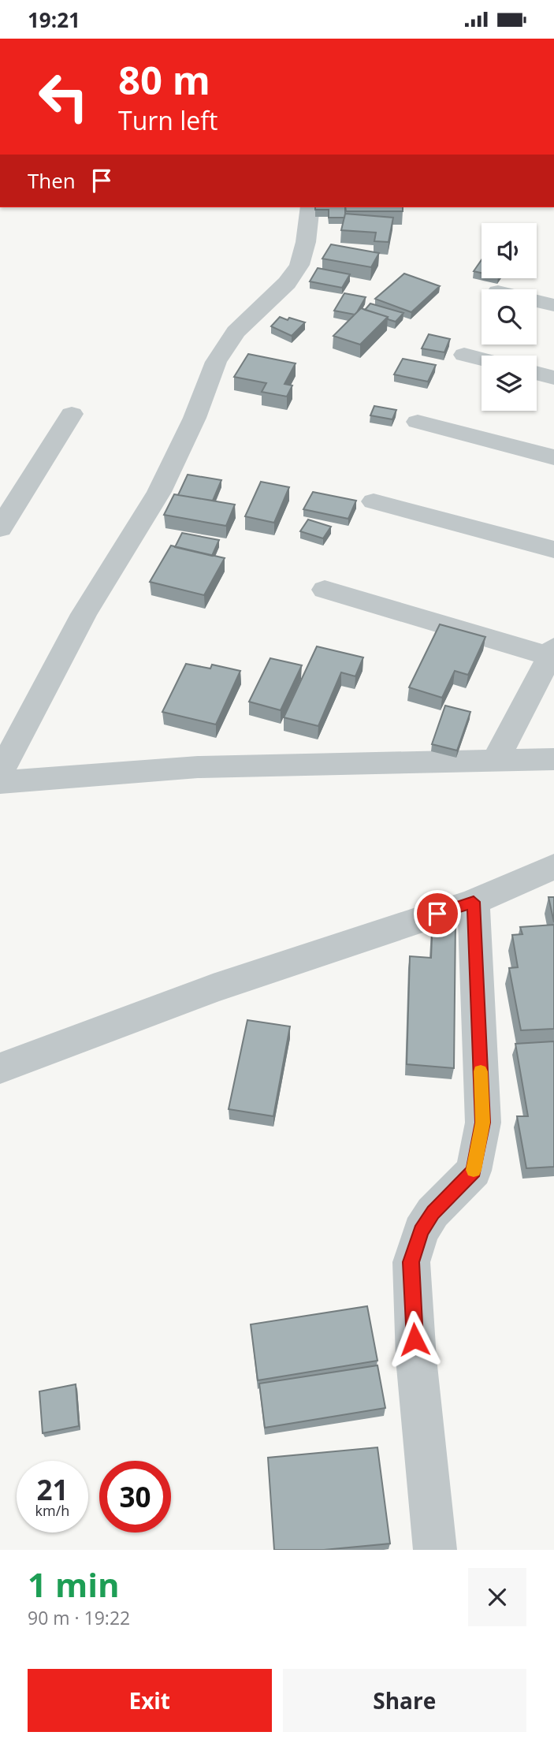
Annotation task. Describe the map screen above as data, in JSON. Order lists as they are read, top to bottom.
{
  "page": {
    "status": "19:21",
    "turn": ["80 m", "Turn left"],
    "then": "Then",
    "speed": "21 km/h",
    "limit": "30",
    "heading": ["1 min", "90 m · 19:22"],
    "buttons": ["Exit", "Share"]
  }
}
